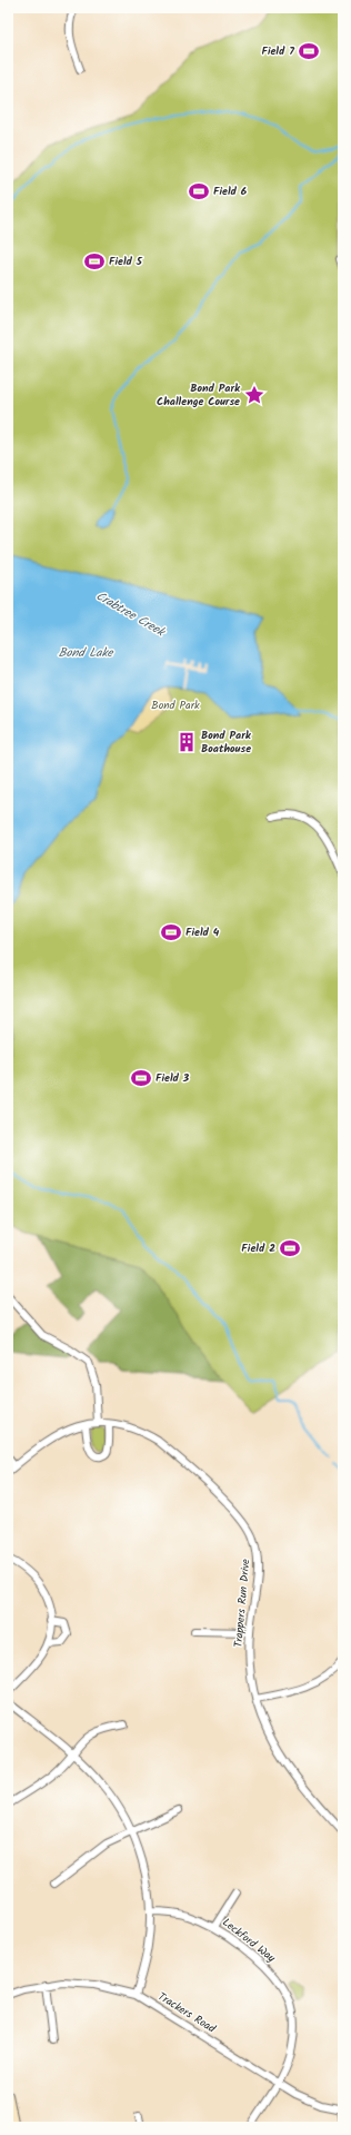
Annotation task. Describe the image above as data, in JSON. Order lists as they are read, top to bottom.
{
  "streets": {
    "street": ["Trappers Run Drive", "Leckford Way", "Trackers Road"]
  },
  "crossings": [
    ["Leckford Way", "Trackers Road"]
  ],
  "water": ["Crabtree Creek", "Bond Lake"],
  "parks": ["Bond Park"],
  "places": {
    "sports": [
      "Field 7",
      "Field 6",
      "Field 5",
      "Field 4",
      "Field 3",
      "Field 2"
    ],
    "place": ["Bond Park Challenge Course"],
    "building": ["Bond Park Boathouse"]
  }
}
